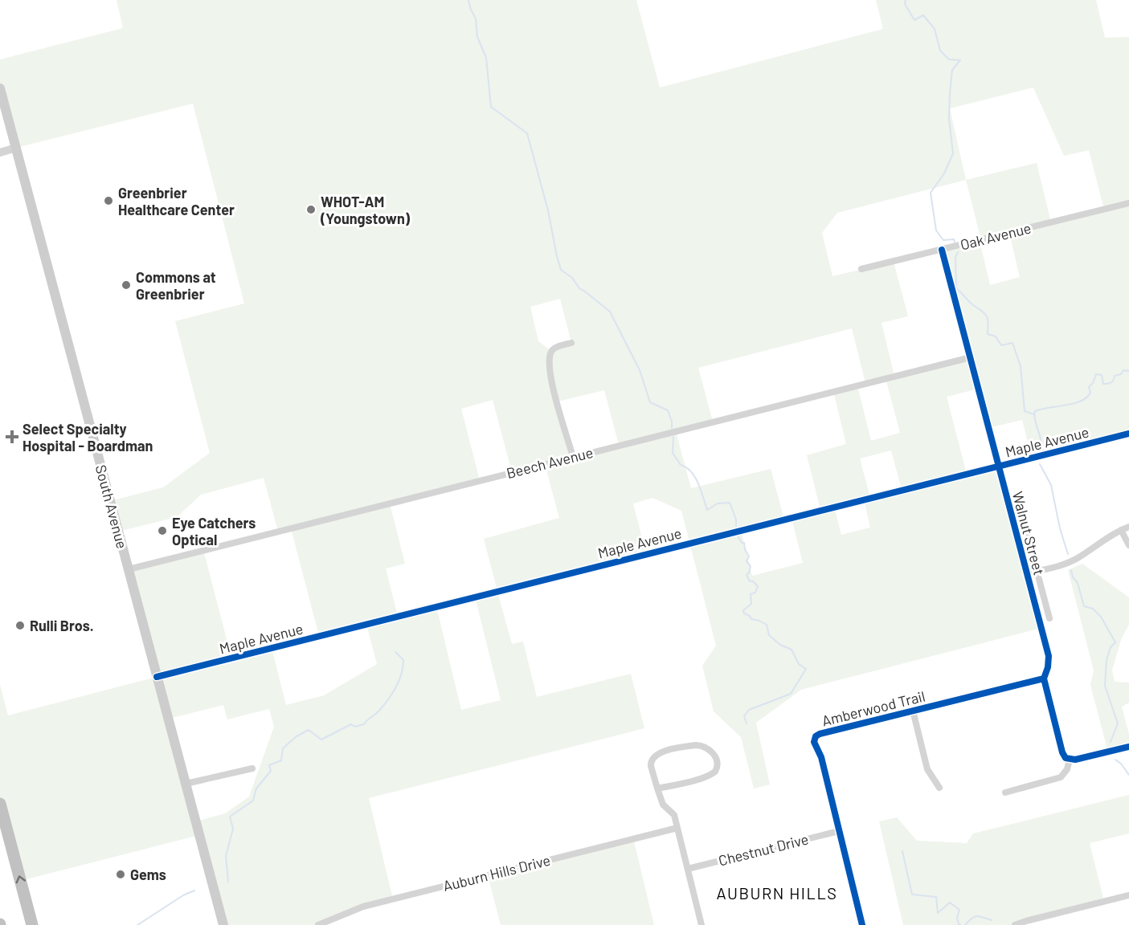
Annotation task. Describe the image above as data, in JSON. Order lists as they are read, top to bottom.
{
  "streets": {
    "main road": ["South Avenue"],
    "street": [
      "Oak Avenue",
      "Maple Avenue",
      "Beech Avenue",
      "Walnut Street",
      "Amberwood Trail",
      "Chestnut Drive",
      "Auburn Hills Drive"
    ]
  },
  "crossings": [
    ["Oak Avenue", "Walnut Street"],
    ["Maple Avenue", "South Avenue"],
    ["Maple Avenue", "Walnut Street"],
    ["Beech Avenue", "South Avenue"],
    ["Beech Avenue", "Walnut Street"],
    ["Walnut Street", "Amberwood Trail"],
    ["Amberwood Trail", "Chestnut Drive"]
  ],
  "districts": ["AUBURN HILLS"],
  "places": {
    "other": [
      "Greenbrier Healthcare Center",
      "WHOT-AM (Youngstown)",
      "Commons at Greenbrier",
      "Eye Catchers Optical",
      "Rulli Bros.",
      "Gems"
    ],
    "health": ["Select Specialty Hospital - Boardman"]
  }
}
